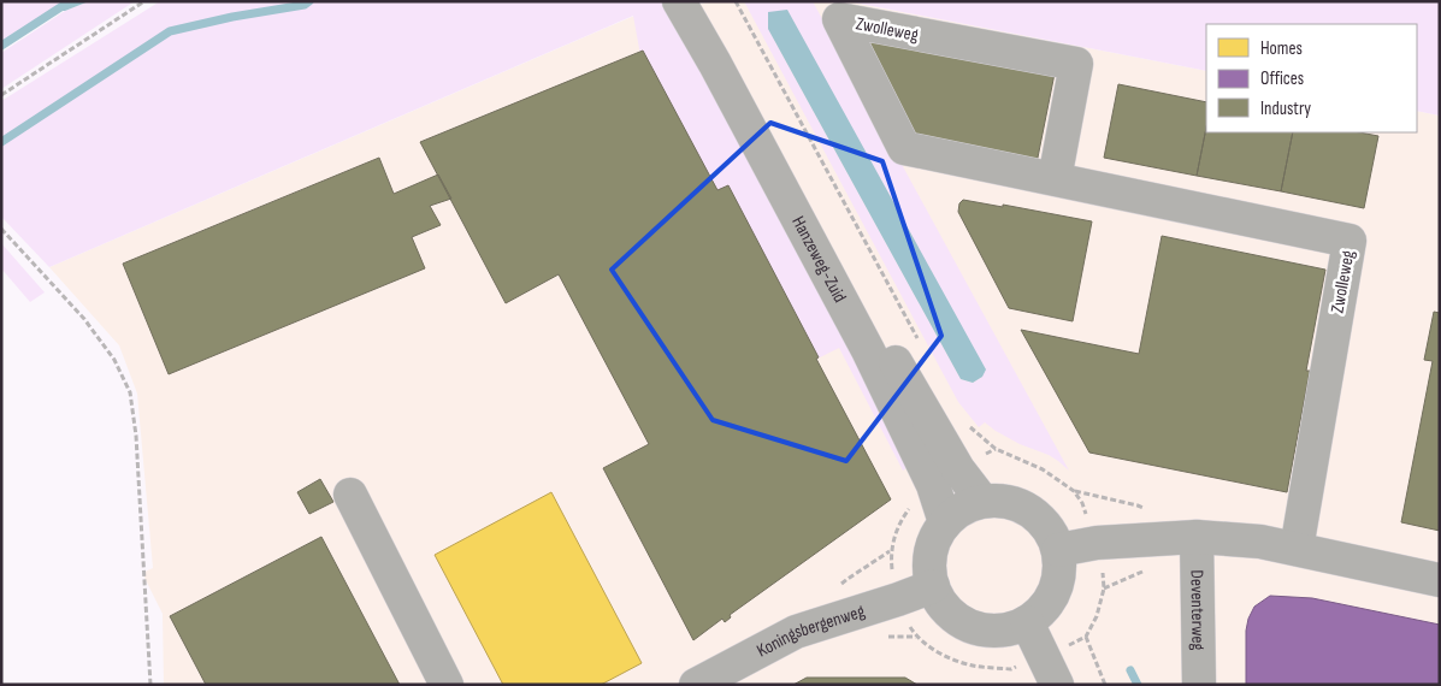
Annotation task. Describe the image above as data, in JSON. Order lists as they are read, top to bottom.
{
  "streets": {
    "street": [
      "Zwolleweg",
      "Hanzeweg-Zuid",
      "Deventerweg",
      "Koningsbergenweg"
    ]
  },
  "crossings": [
    ["Hanzeweg-Zuid", "Koningsbergenweg"]
  ],
  "legend": ["Homes", "Offices", "Industry"]
}
